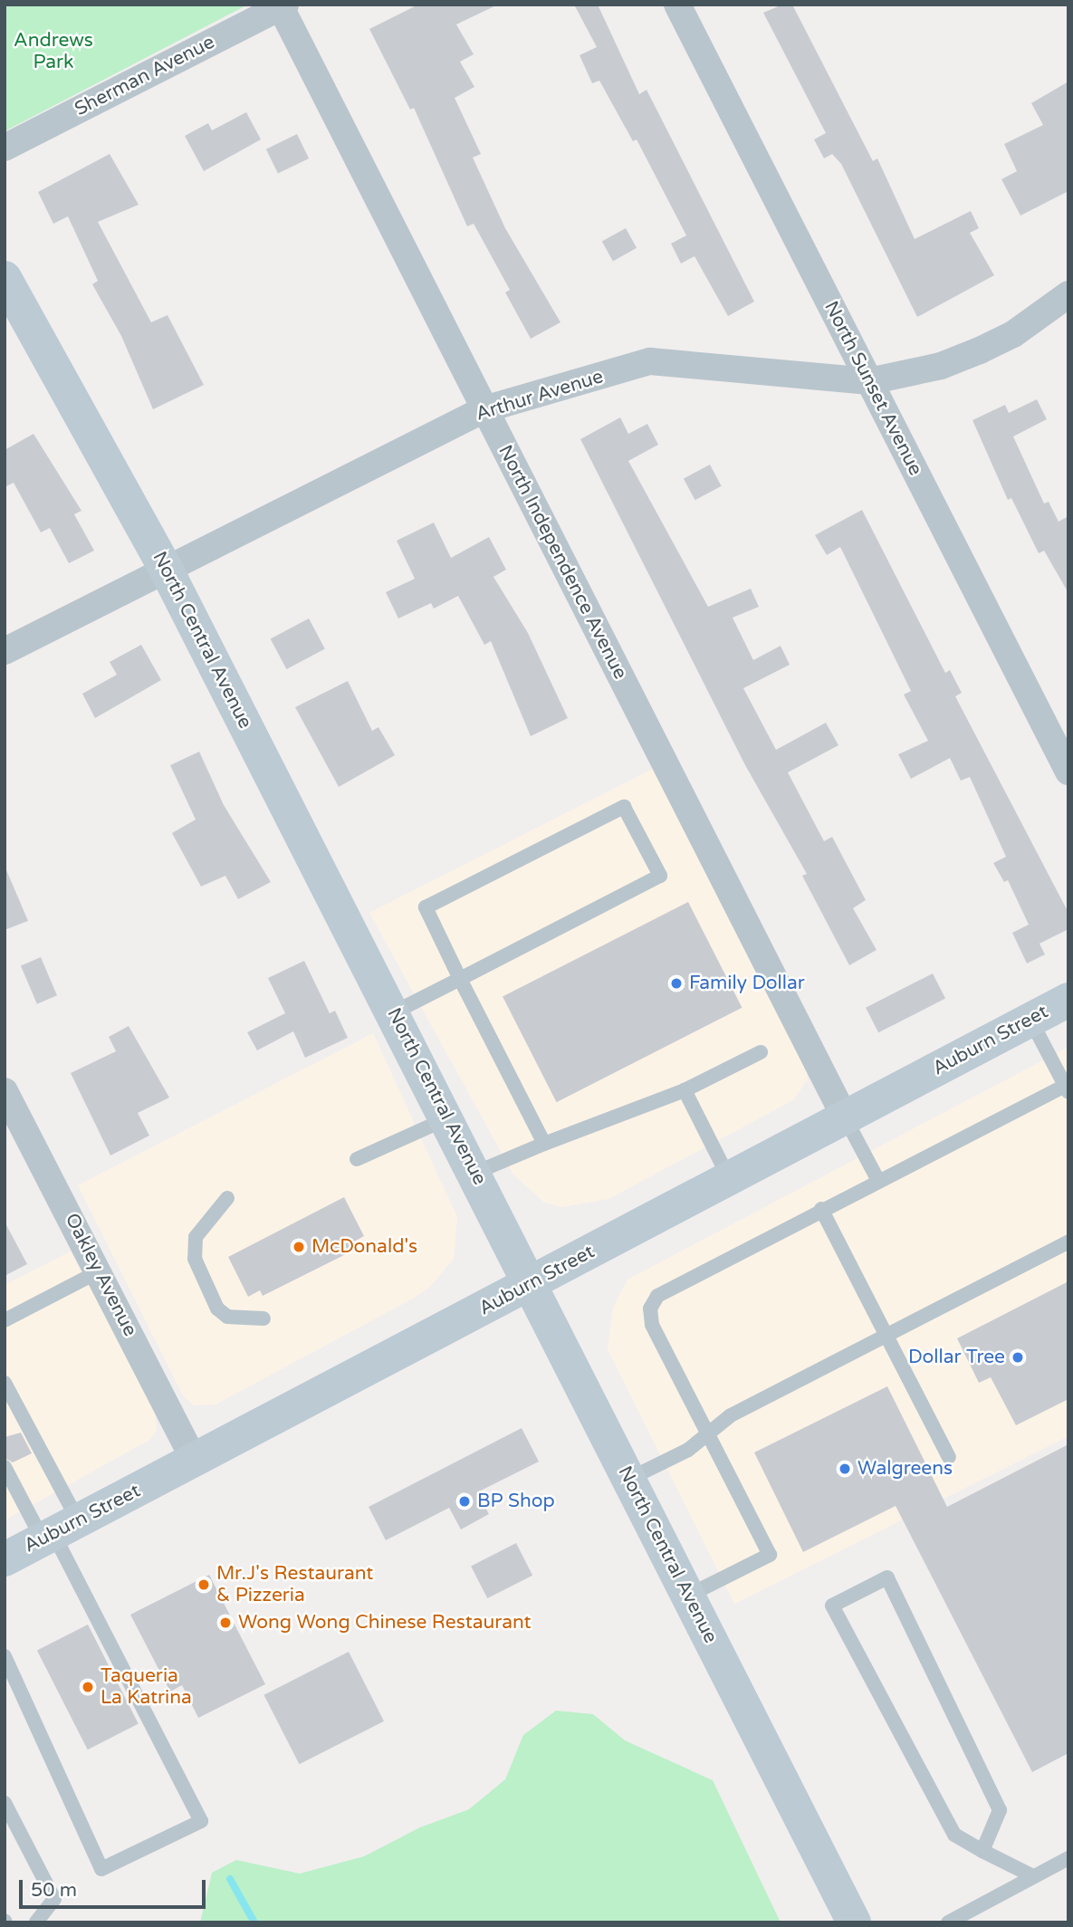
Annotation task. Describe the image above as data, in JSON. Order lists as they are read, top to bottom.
{
  "streets": {
    "main road": ["North Central Avenue", "Auburn Street"],
    "street": [
      "Sherman Avenue",
      "North Sunset Avenue",
      "Arthur Avenue",
      "North Independence Avenue",
      "Oakley Avenue"
    ]
  },
  "crossings": [
    ["Sherman Avenue", "North Independence Avenue"],
    ["North Sunset Avenue", "Arthur Avenue"],
    ["Arthur Avenue", "North Independence Avenue"],
    ["Arthur Avenue", "North Central Avenue"],
    ["North Independence Avenue", "Auburn Street"],
    ["North Central Avenue", "Auburn Street"],
    ["Auburn Street", "Oakley Avenue"]
  ],
  "parks": ["Andrews Park"],
  "places": [
    "Family Dollar",
    "McDonald's",
    "Dollar Tree",
    "Walgreens",
    "BP Shop",
    "Mr.J's Restaurant & Pizzeria",
    "Wong Wong Chinese Restaurant",
    "Taqueria La Katrina"
  ],
  "scale_bar": "50 m"
}
